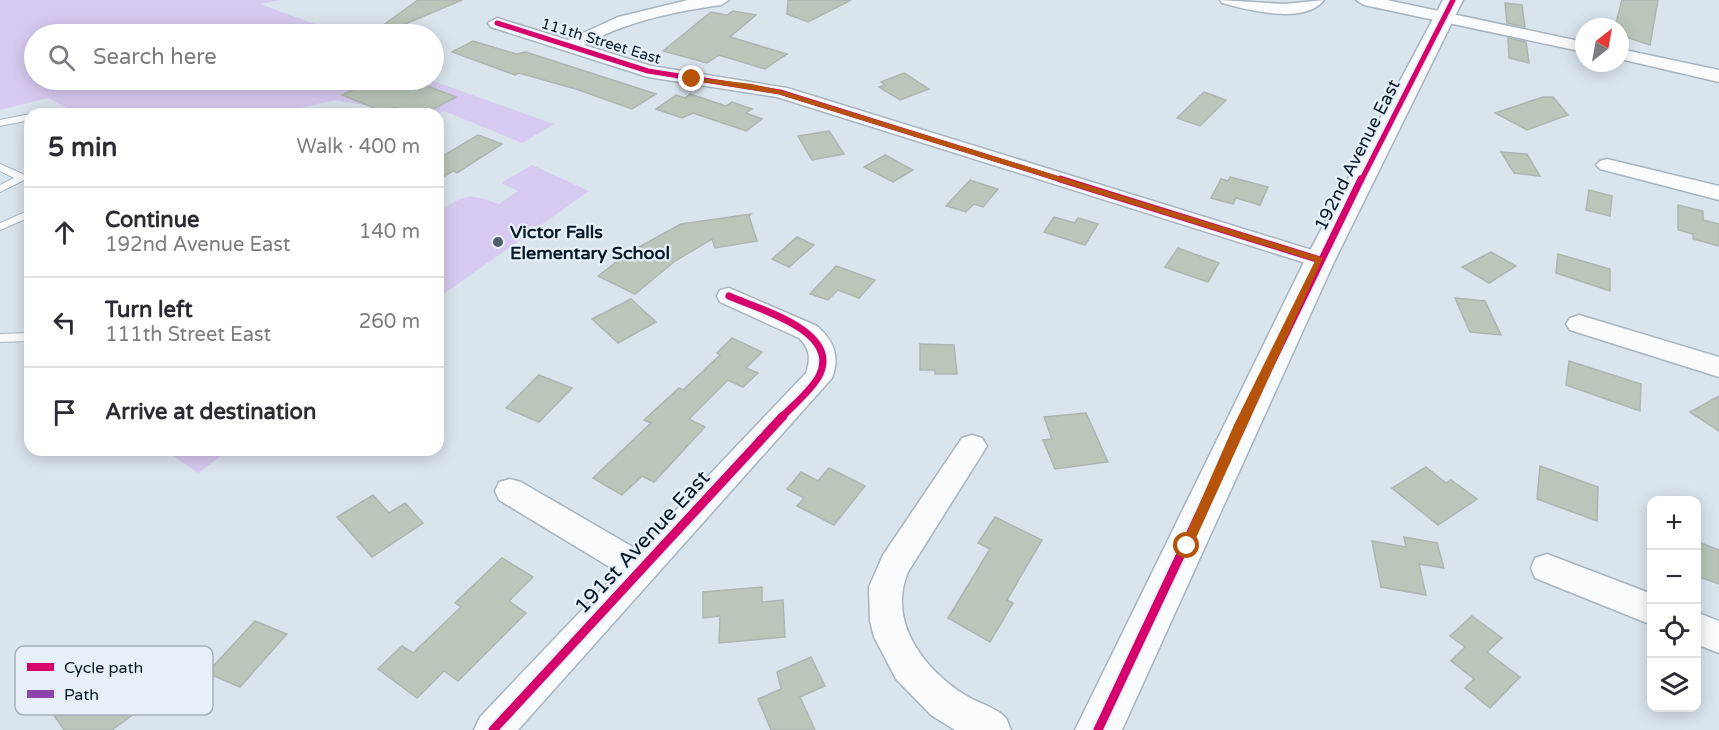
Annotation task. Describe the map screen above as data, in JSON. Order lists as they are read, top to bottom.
{
  "streets": {
    "street": ["111th Street East", "192nd Avenue East", "191st Avenue East"]
  },
  "crossings": [
    ["111th Street East", "192nd Avenue East"]
  ],
  "places": ["Victor Falls Elementary School"],
  "legend": ["Cycle path", "Path"],
  "north": "top right",
  "page": {
    "search": "Search here",
    "heading": ["5 min", "Walk · 400 m"],
    "list": [
      ["Continue", "192nd Avenue East", "140 m"],
      ["Turn left", "111th Street East", "260 m"],
      "Arrive at destination"
    ],
    "map_buttons": ["+", "−"]
  }
}
